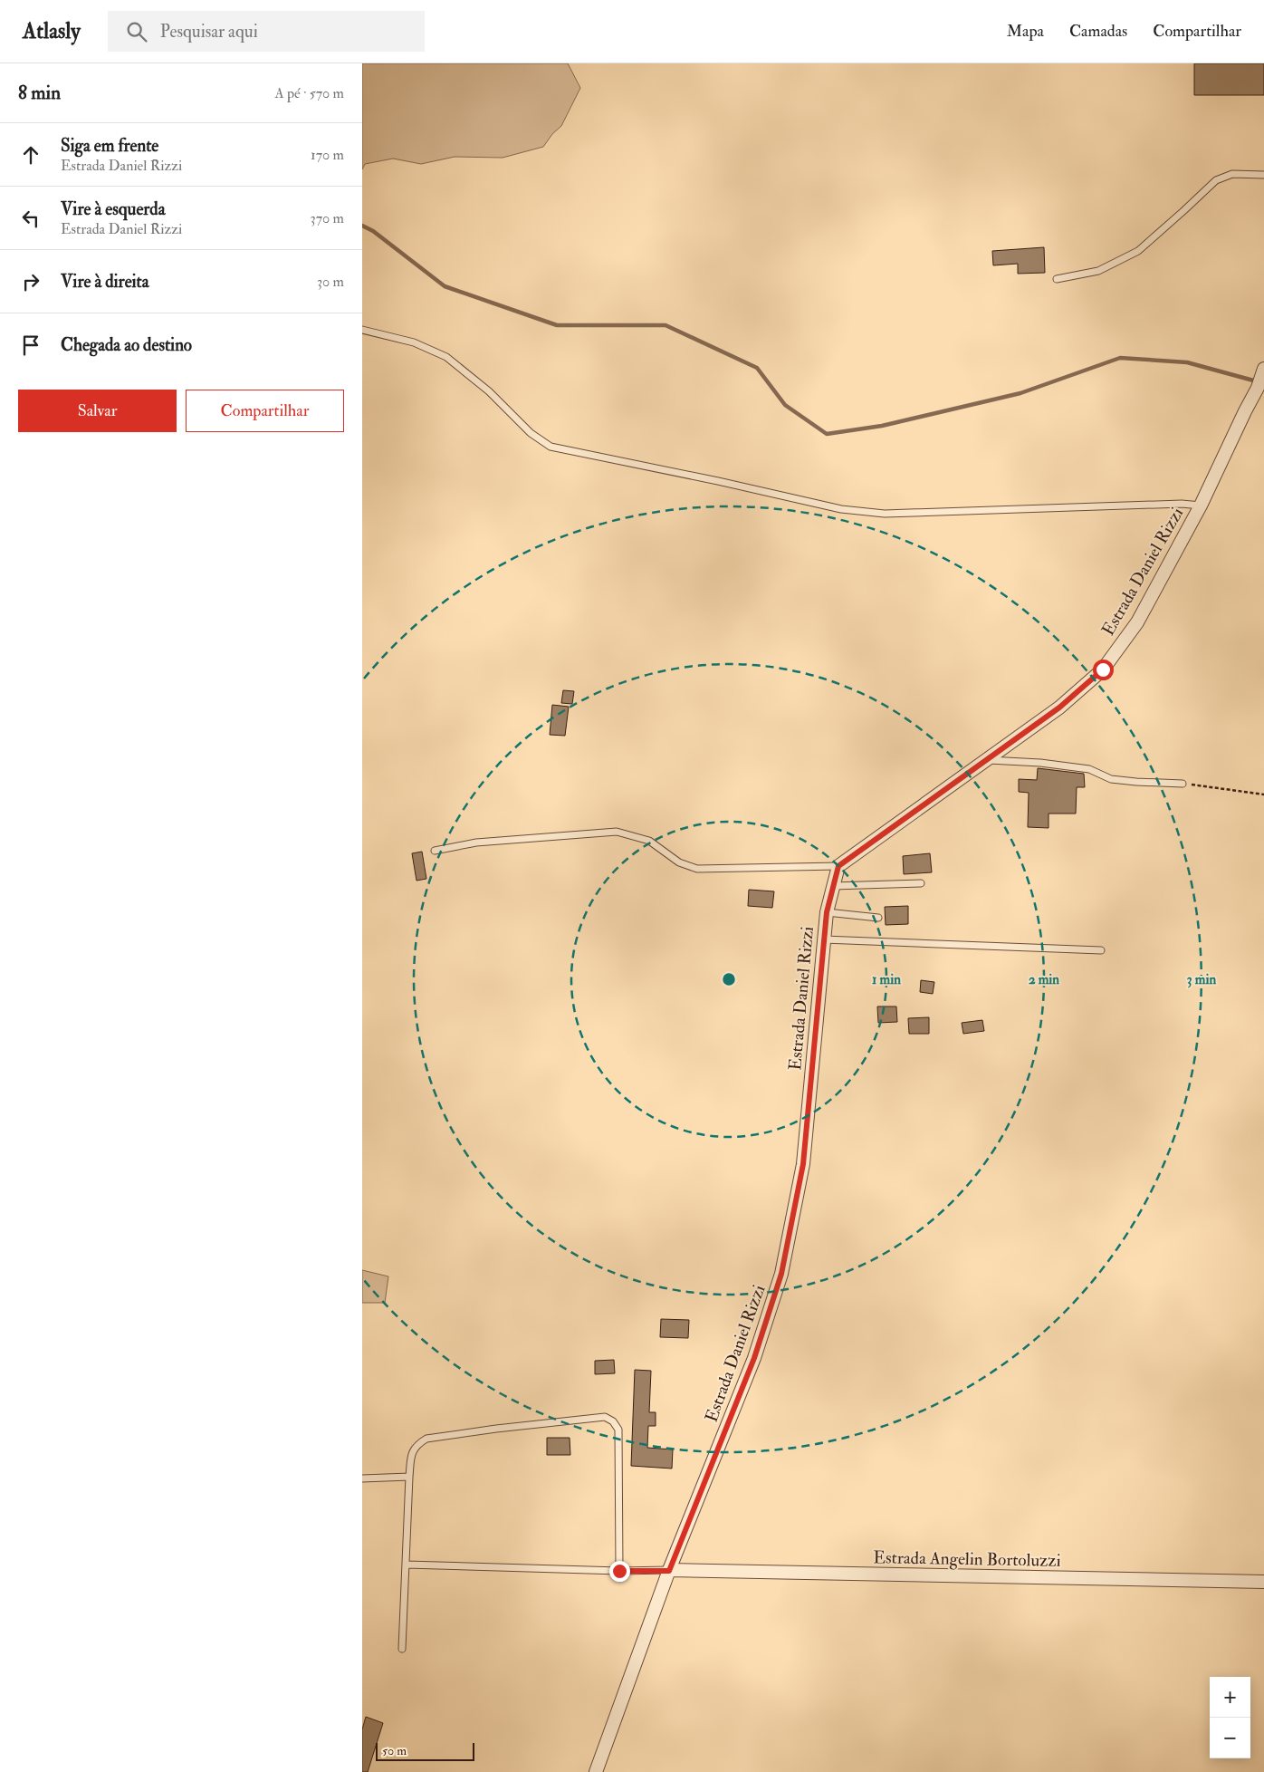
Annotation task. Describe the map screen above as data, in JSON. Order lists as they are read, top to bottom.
{
  "streets": {
    "street": ["Estrada Daniel Rizzi", "Estrada Angelin Bortoluzzi"]
  },
  "crossings": [
    ["Estrada Daniel Rizzi", "Estrada Angelin Bortoluzzi"]
  ],
  "scale_bar": "50 m",
  "page": {
    "header": "Atlasly",
    "search": "Pesquisar aqui",
    "nav": ["Mapa", "Camadas", "Compartilhar"],
    "heading": ["8 min", "A pé · 570 m"],
    "list": [
      ["Siga em frente", "Estrada Daniel Rizzi", "170 m"],
      ["Vire à esquerda", "Estrada Daniel Rizzi", "370 m"],
      ["Vire à direita", "30 m"],
      "Chegada ao destino"
    ],
    "buttons": ["Salvar", "Compartilhar"],
    "map_buttons": ["+", "−"],
    "scale": "50 m"
  },
  "rings": ["1 min", "2 min", "3 min"]
}
